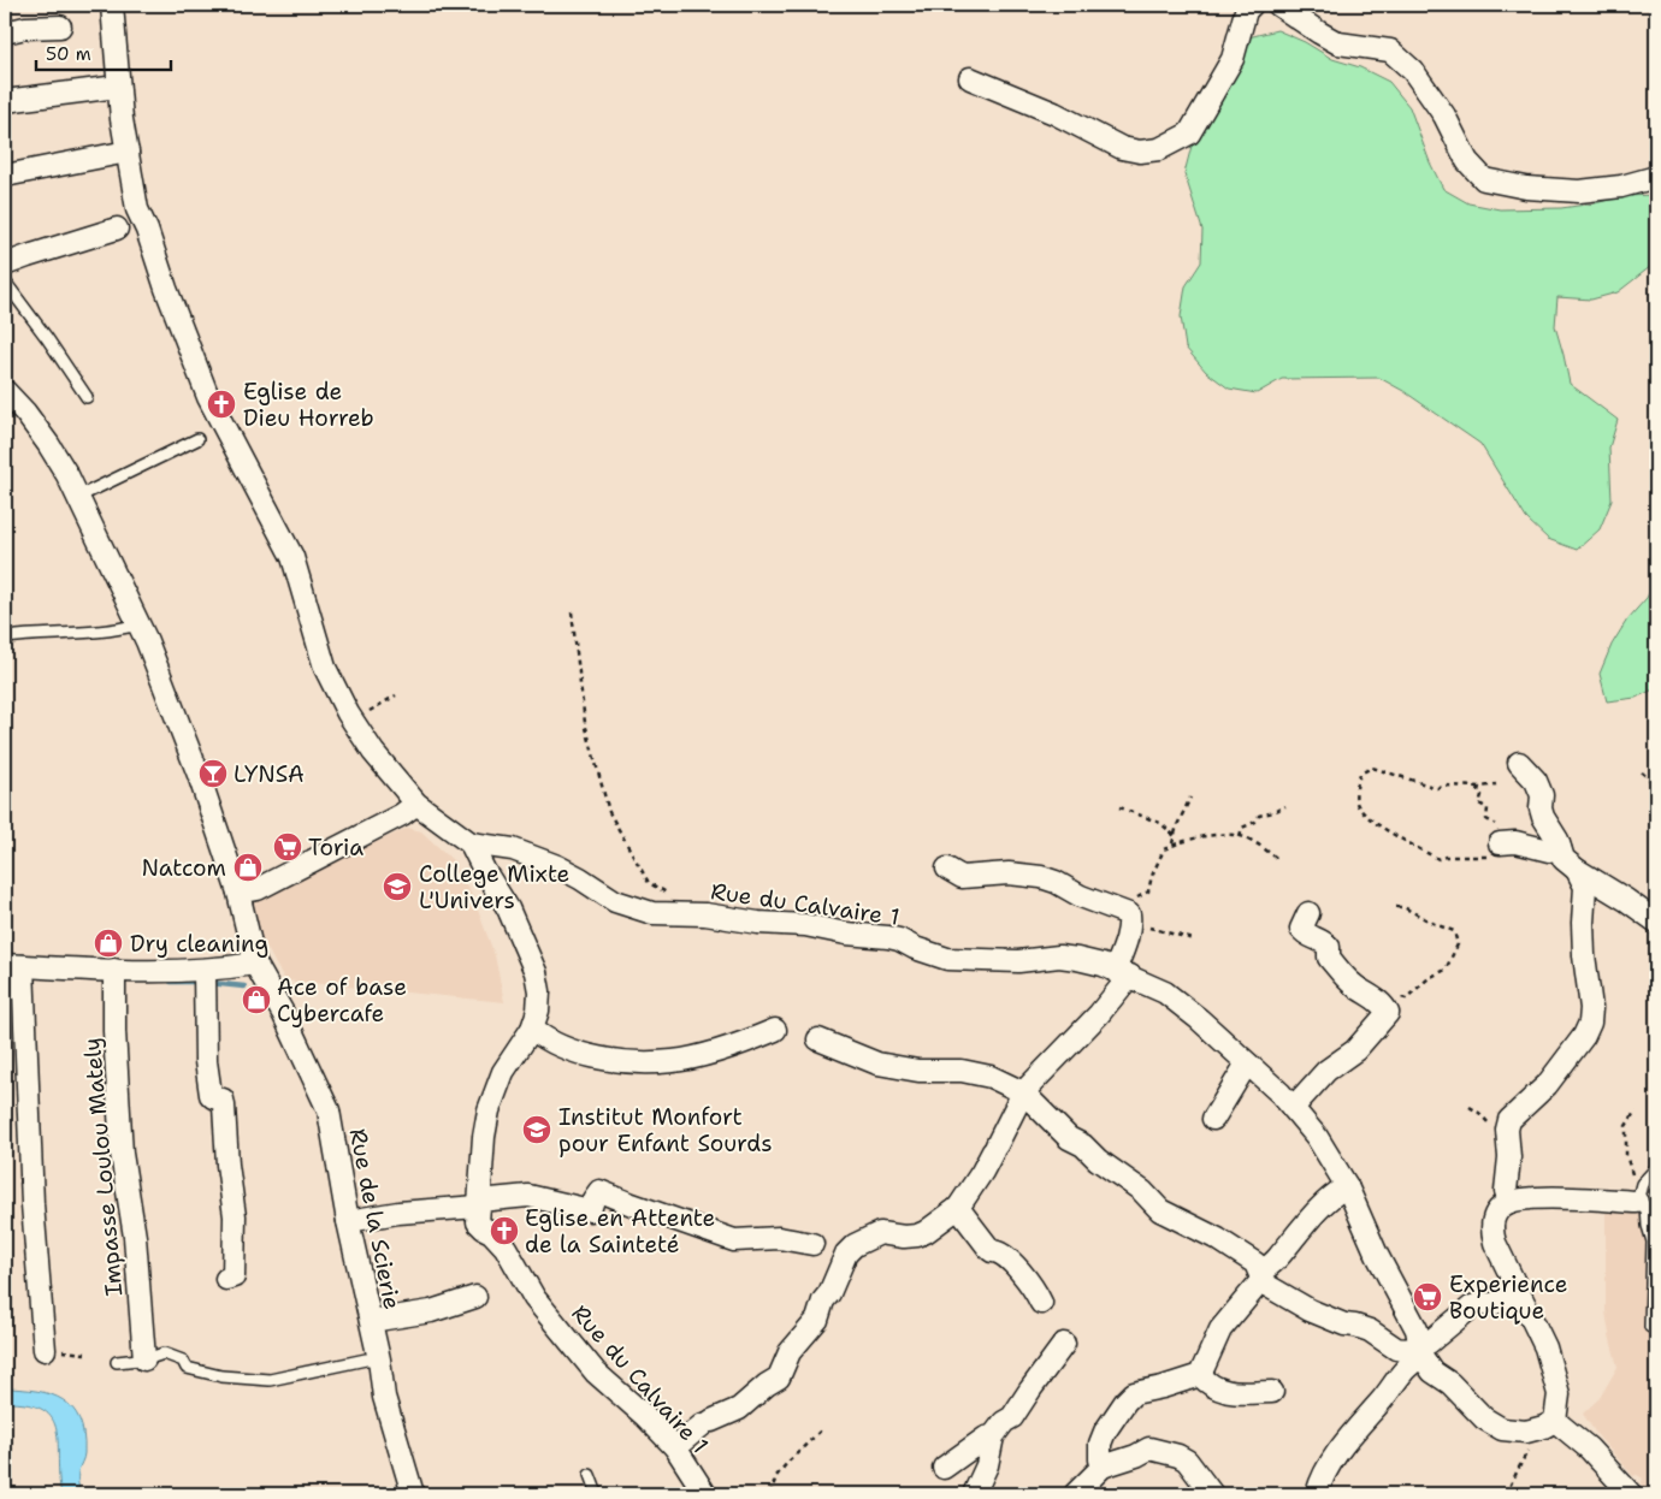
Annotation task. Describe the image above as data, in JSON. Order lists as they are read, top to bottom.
{
  "streets": {
    "street": ["Rue du Calvaire 1", "Impasse Loulou Mately", "Rue de la Scierie"]
  },
  "places": {
    "church": ["Eglise de Dieu Horreb", "Eglise en Attente de la Sainteté"],
    "bar": ["LYNSA"],
    "supermarket": ["Toria", "Experience Boutique"],
    "shop": ["Natcom", "Dry cleaning", "Ace of base Cybercafe"],
    "school or university": ["College Mixte L'Univers", "Institut Monfort pour Enfant Sourds"]
  },
  "scale_bar": "50 m"
}
